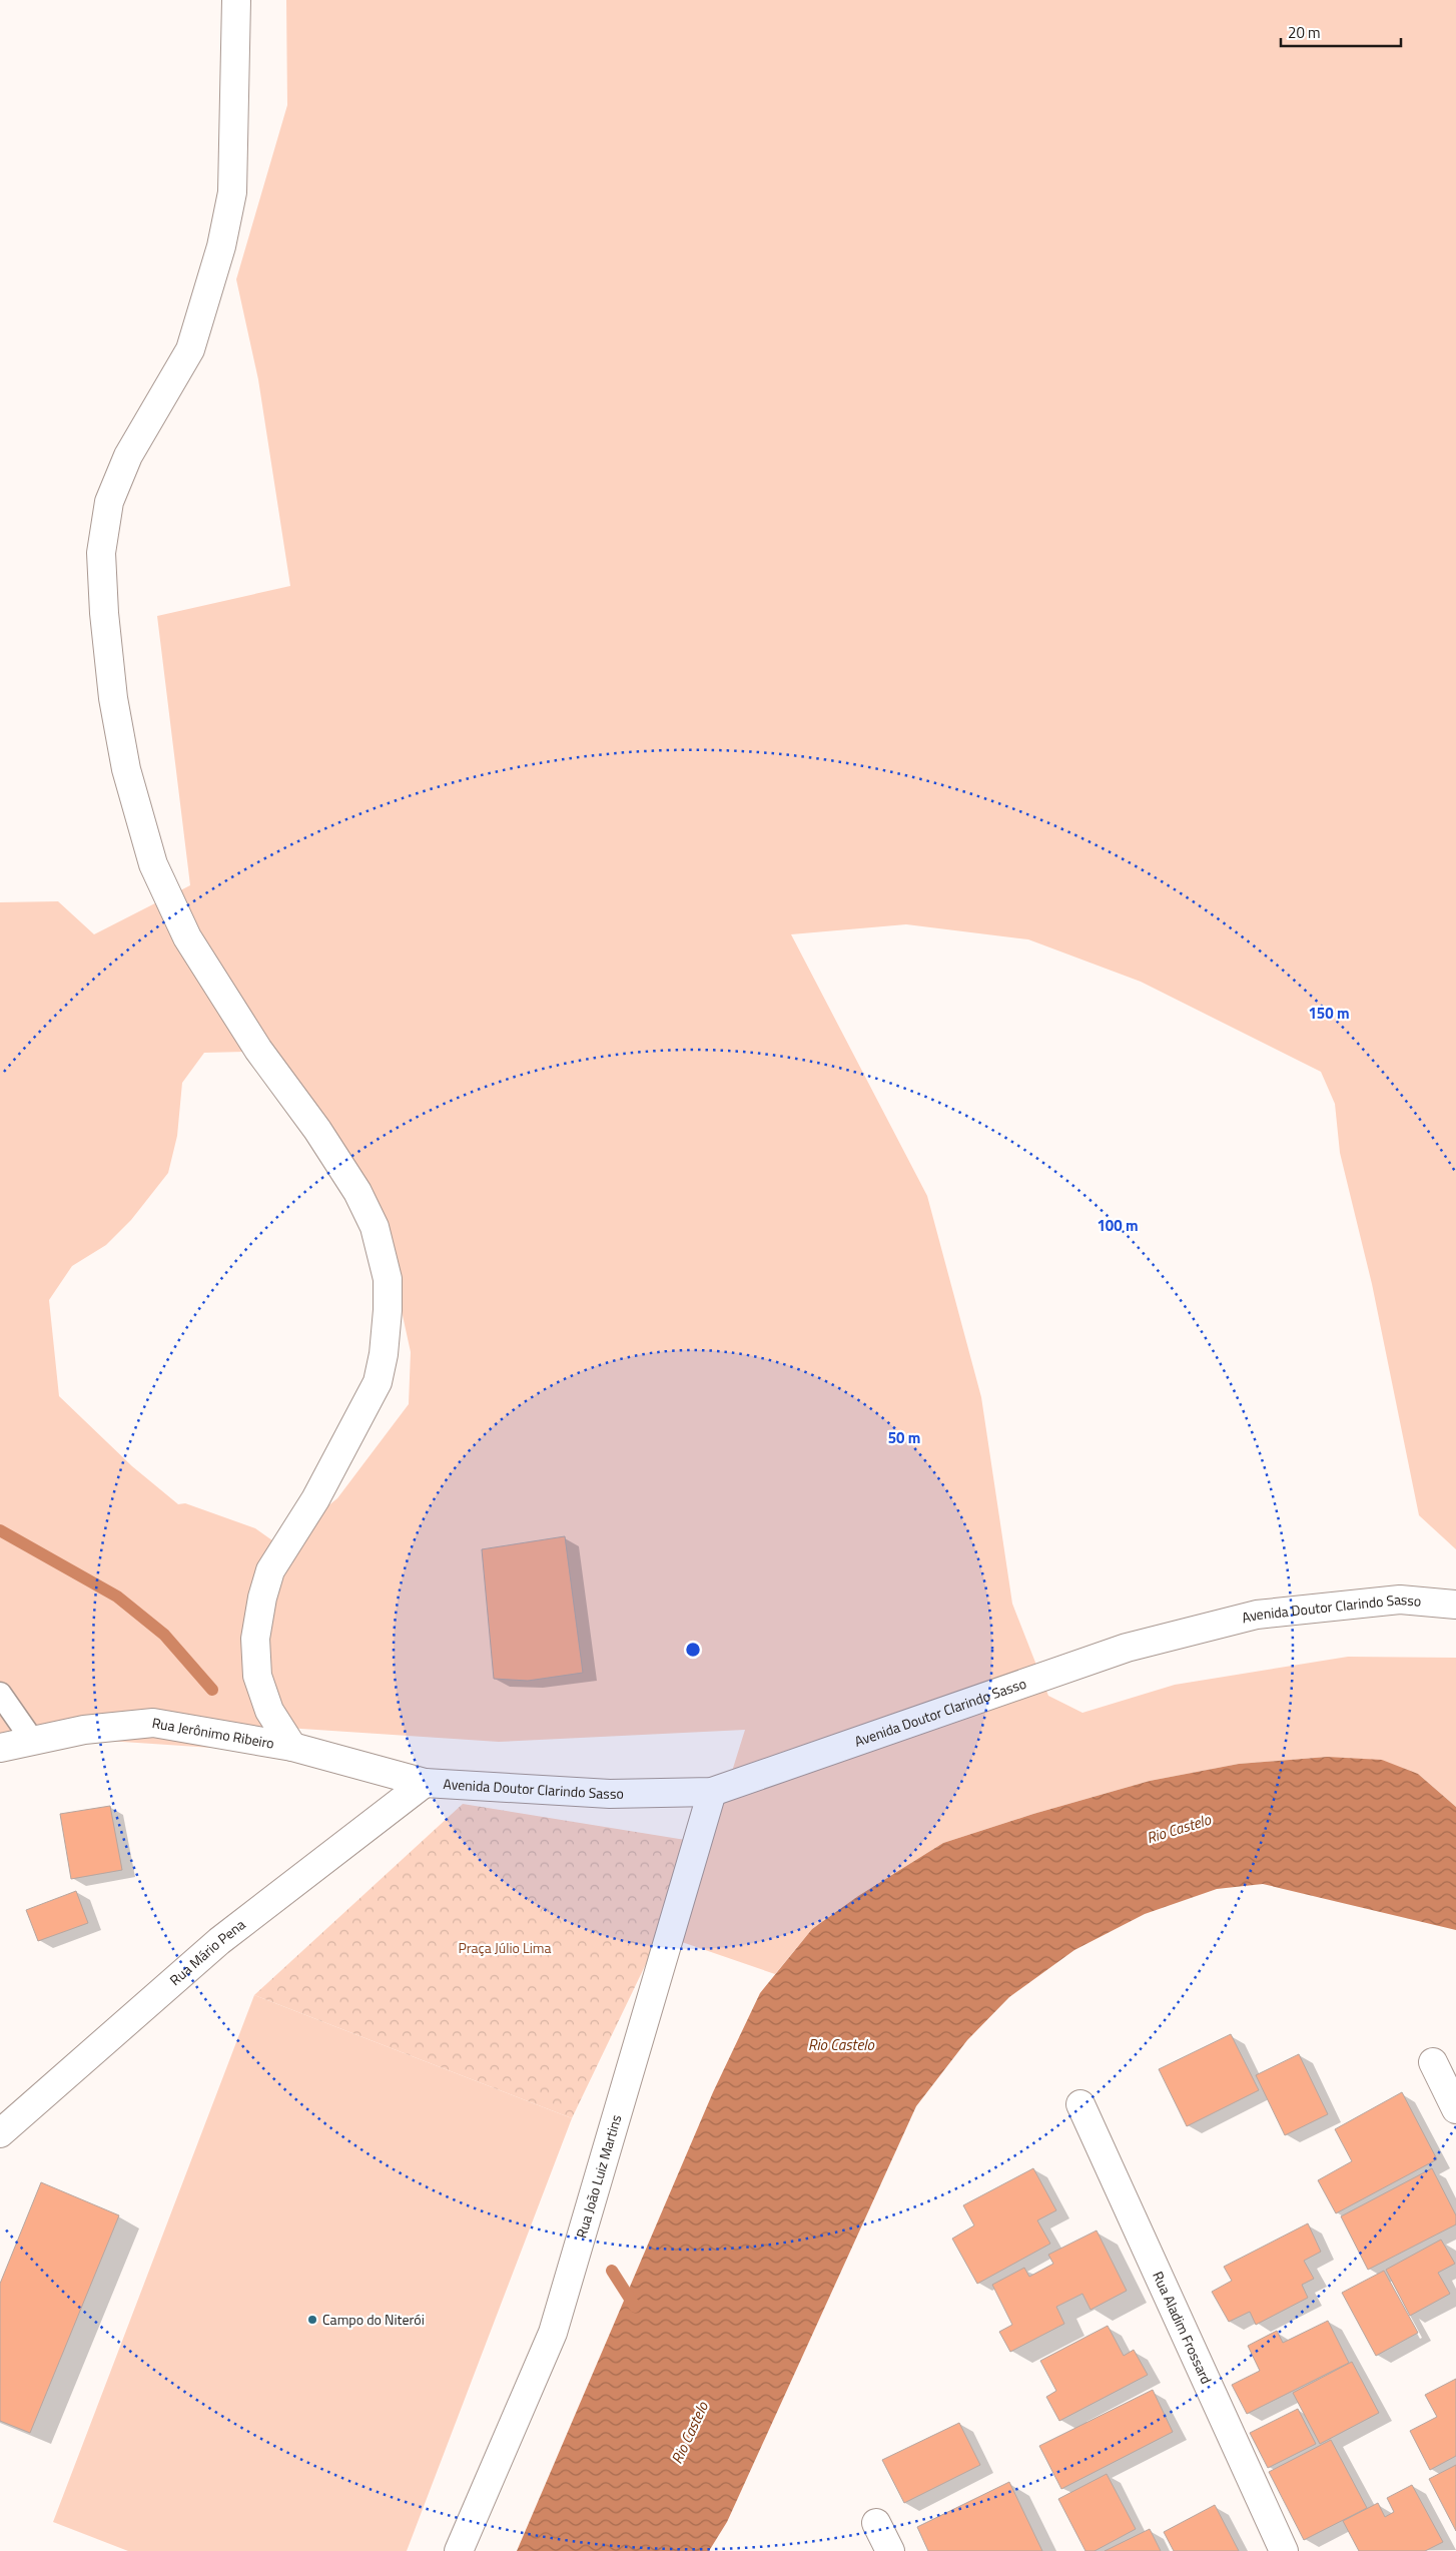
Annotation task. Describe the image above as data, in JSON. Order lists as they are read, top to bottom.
{
  "streets": {
    "street": [
      "Avenida Doutor Clarindo Sasso",
      "Rua Jerônimo Ribeiro",
      "Rua Mário Pena",
      "Rua João Luiz Martins",
      "Rua Aladim Frossard"
    ]
  },
  "crossings": [
    ["Avenida Doutor Clarindo Sasso", "Rua Jerônimo Ribeiro"],
    ["Avenida Doutor Clarindo Sasso", "Rua Mário Pena"],
    ["Avenida Doutor Clarindo Sasso", "Rua João Luiz Martins"],
    ["Rua Jerônimo Ribeiro", "Rua Mário Pena"]
  ],
  "water": ["Rio Castelo"],
  "parks": ["Praça Júlio Lima"],
  "places": ["Campo do Niterói"],
  "scale_bar": "20 m",
  "rings": ["150 m", "100 m", "50 m"]
}
